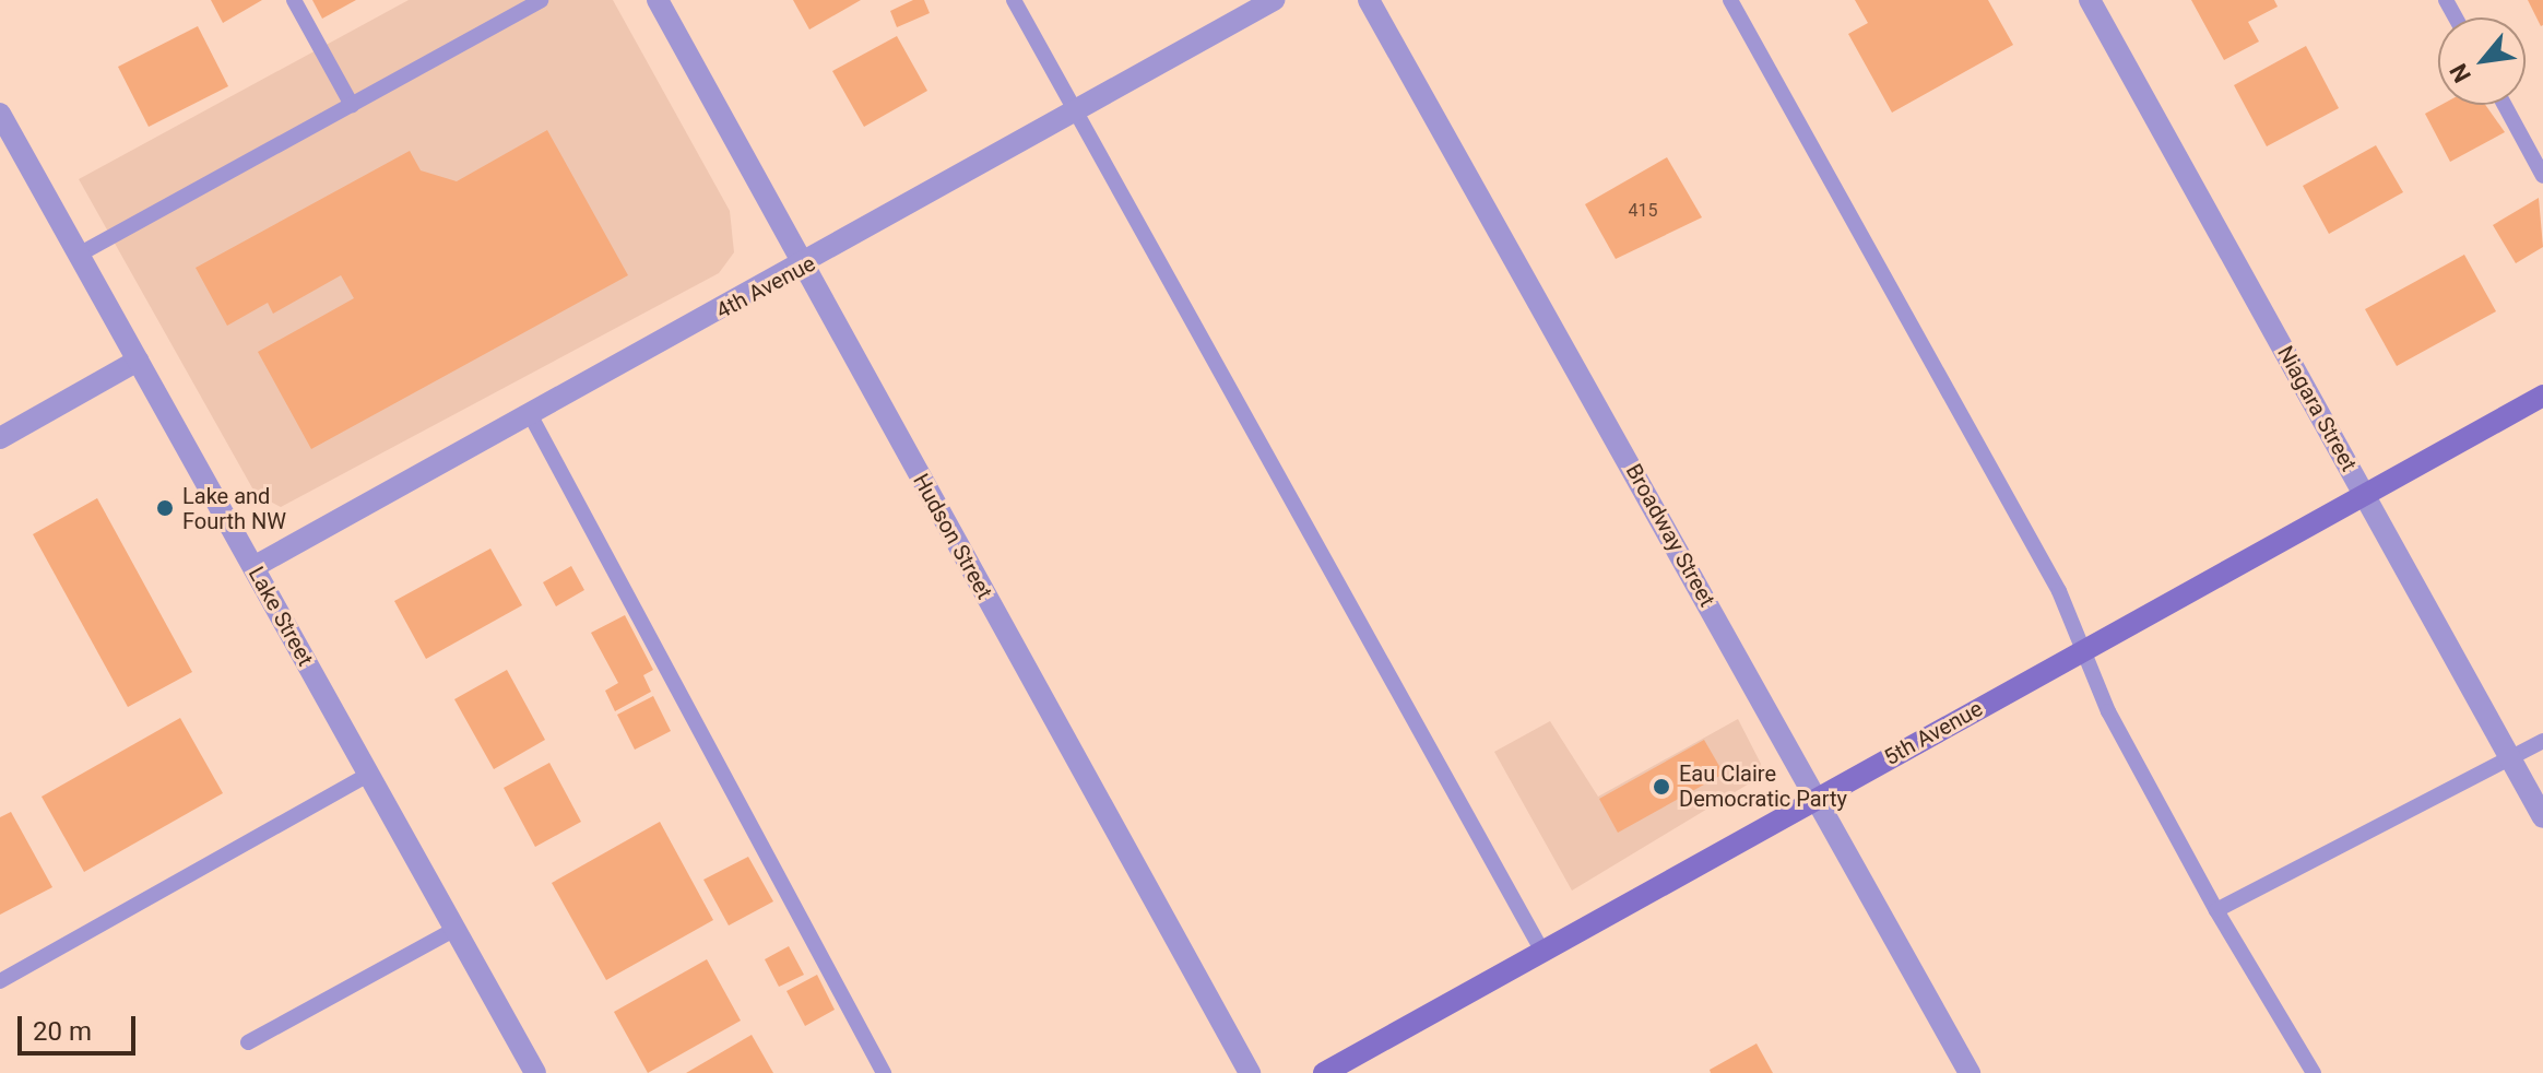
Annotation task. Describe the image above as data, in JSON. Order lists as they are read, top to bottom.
{
  "streets": {
    "main road": ["5th Avenue"],
    "street": [
      "4th Avenue",
      "Niagara Street",
      "Broadway Street",
      "Hudson Street",
      "Lake Street"
    ]
  },
  "crossings": [
    ["4th Avenue", "Hudson Street"],
    ["4th Avenue", "Lake Street"],
    ["Niagara Street", "5th Avenue"],
    ["Broadway Street", "5th Avenue"]
  ],
  "places": ["Lake and Fourth NW", "Eau Claire Democratic Party"],
  "house_numbers": ["415"],
  "scale_bar": "20 m",
  "north": "bottom left"
}
